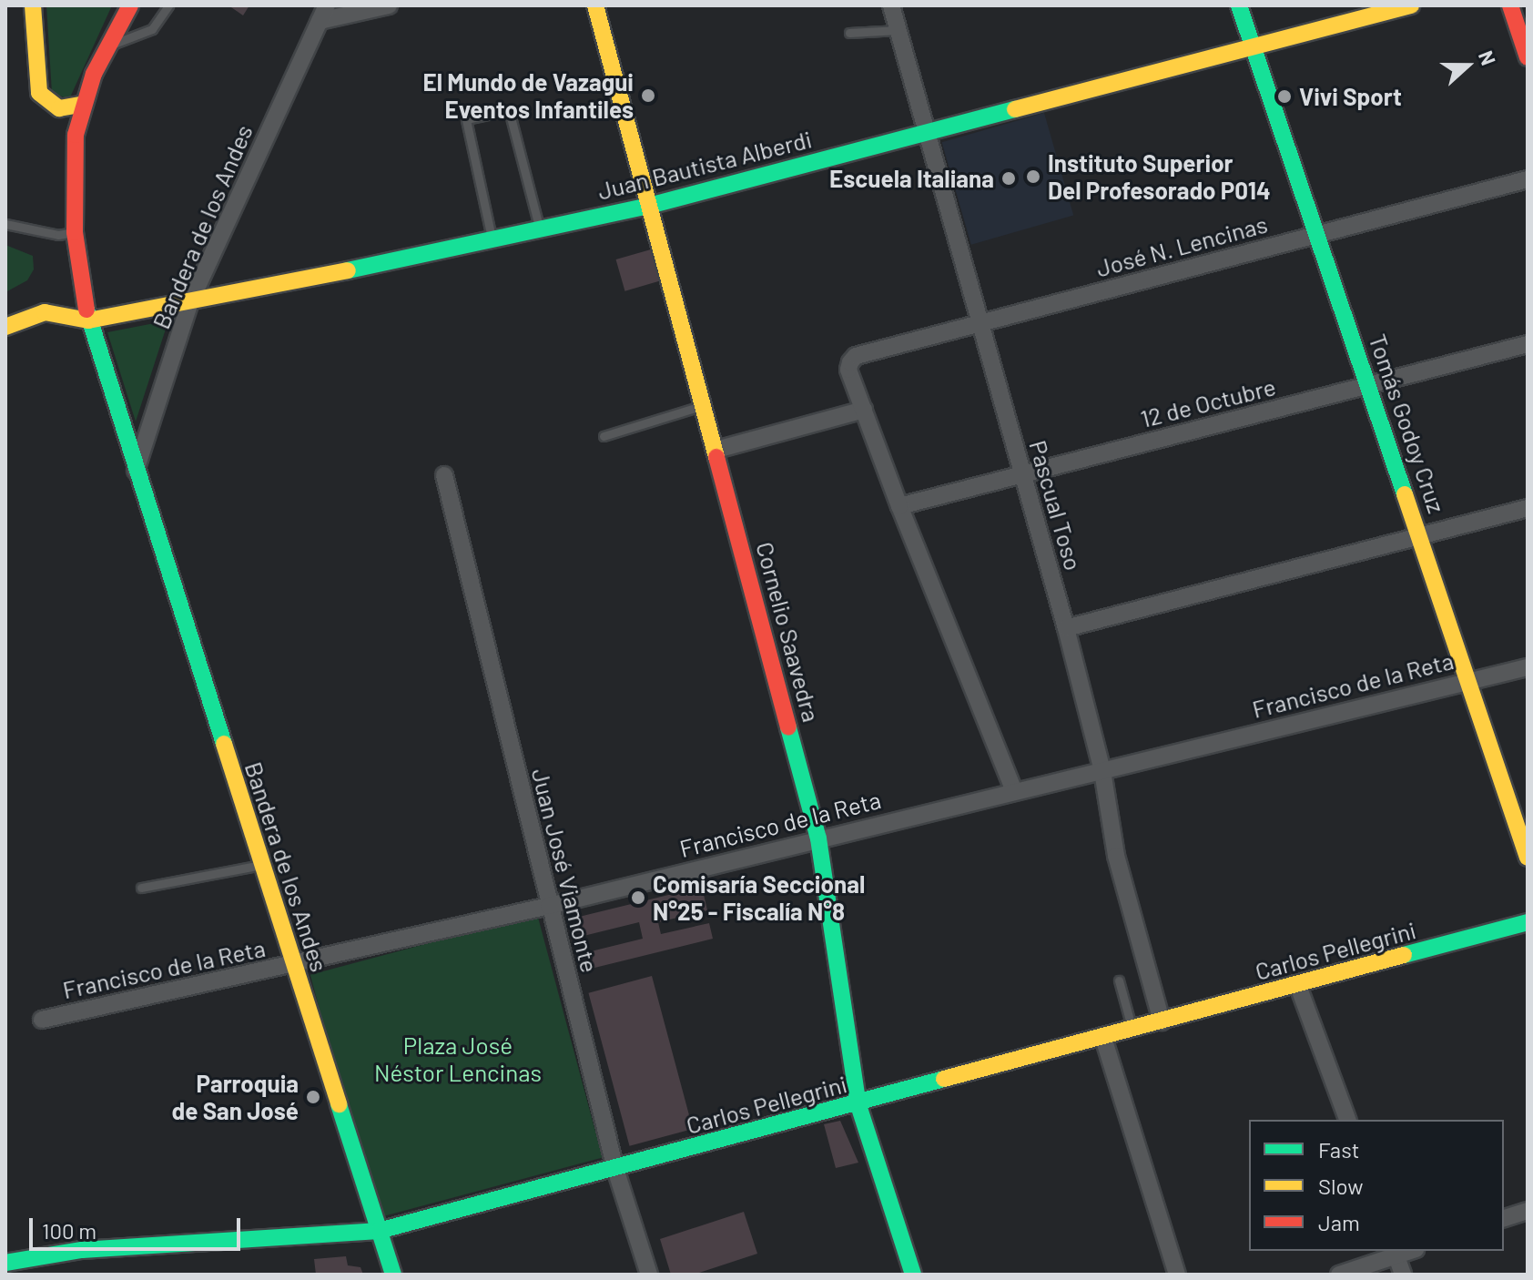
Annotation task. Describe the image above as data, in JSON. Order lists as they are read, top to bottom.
{
  "streets": {
    "street": [
      "Juan Bautista Alberdi",
      "Bandera de los Andes",
      "José N. Lencinas",
      "12 de Octubre",
      "Tomás Godoy Cruz",
      "Pascual Toso",
      "Cornelio Saavedra",
      "Francisco de la Reta",
      "Juan José Viamonte",
      "Carlos Pellegrini"
    ]
  },
  "crossings": [
    ["Juan Bautista Alberdi", "Bandera de los Andes"],
    ["Juan Bautista Alberdi", "Tomás Godoy Cruz"],
    ["Juan Bautista Alberdi", "Pascual Toso"],
    ["Juan Bautista Alberdi", "Cornelio Saavedra"],
    ["Bandera de los Andes", "Francisco de la Reta"],
    ["Bandera de los Andes", "Carlos Pellegrini"],
    ["José N. Lencinas", "Tomás Godoy Cruz"],
    ["José N. Lencinas", "Pascual Toso"],
    ["12 de Octubre", "Tomás Godoy Cruz"],
    ["12 de Octubre", "Pascual Toso"],
    ["Tomás Godoy Cruz", "Francisco de la Reta"],
    ["Pascual Toso", "Francisco de la Reta"],
    ["Pascual Toso", "Carlos Pellegrini"],
    ["Cornelio Saavedra", "Francisco de la Reta"],
    ["Cornelio Saavedra", "Carlos Pellegrini"],
    ["Francisco de la Reta", "Juan José Viamonte"],
    ["Juan José Viamonte", "Carlos Pellegrini"]
  ],
  "parks": ["Plaza José Néstor Lencinas"],
  "places": [
    "El Mundo de Vazagui Eventos Infantiles",
    "Vivi Sport",
    "Instituto Superior Del Profesorado P014",
    "Escuela Italiana",
    "Comisaría Seccional N°25 - Fiscalía N°8",
    "Parroquia de San José"
  ],
  "legend": ["Fast", "Slow", "Jam"],
  "scale_bar": "100 m",
  "north": "right"
}
